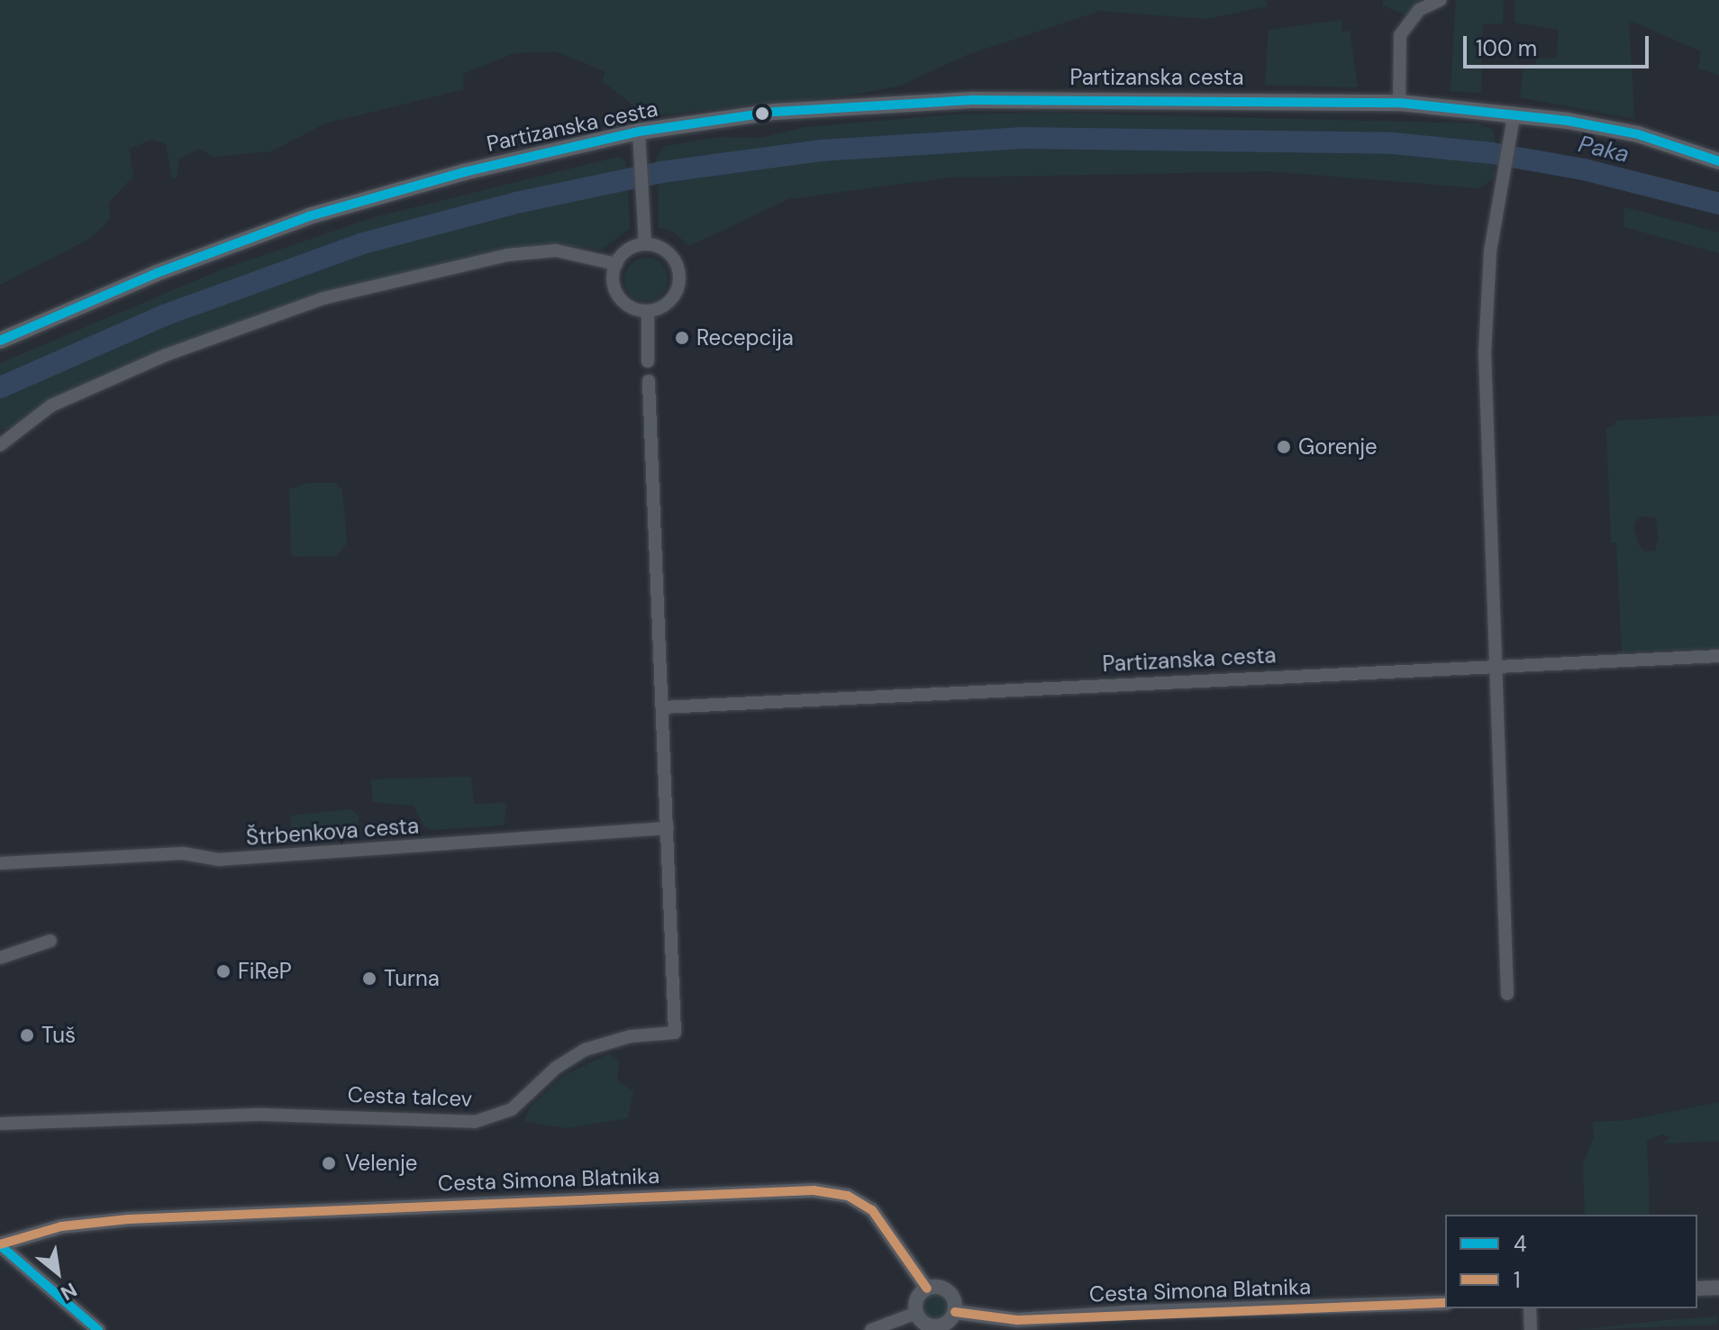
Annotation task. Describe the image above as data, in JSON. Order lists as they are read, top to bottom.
{
  "streets": {
    "main road": ["Partizanska cesta"],
    "street": ["Štrbenkova cesta", "Cesta talcev", "Cesta Simona Blatnika"]
  },
  "crossings": [
    ["Štrbenkova cesta", "Cesta talcev"]
  ],
  "water": ["Paka"],
  "places": [
    "Recepcija",
    "Gorenje",
    "FiReP",
    "Turna",
    "Tuš",
    "Velenje"
  ],
  "lines": ["transit line 4", "transit line 1"],
  "legend": ["4", "1"],
  "scale_bar": "100 m",
  "north": "bottom right"
}
